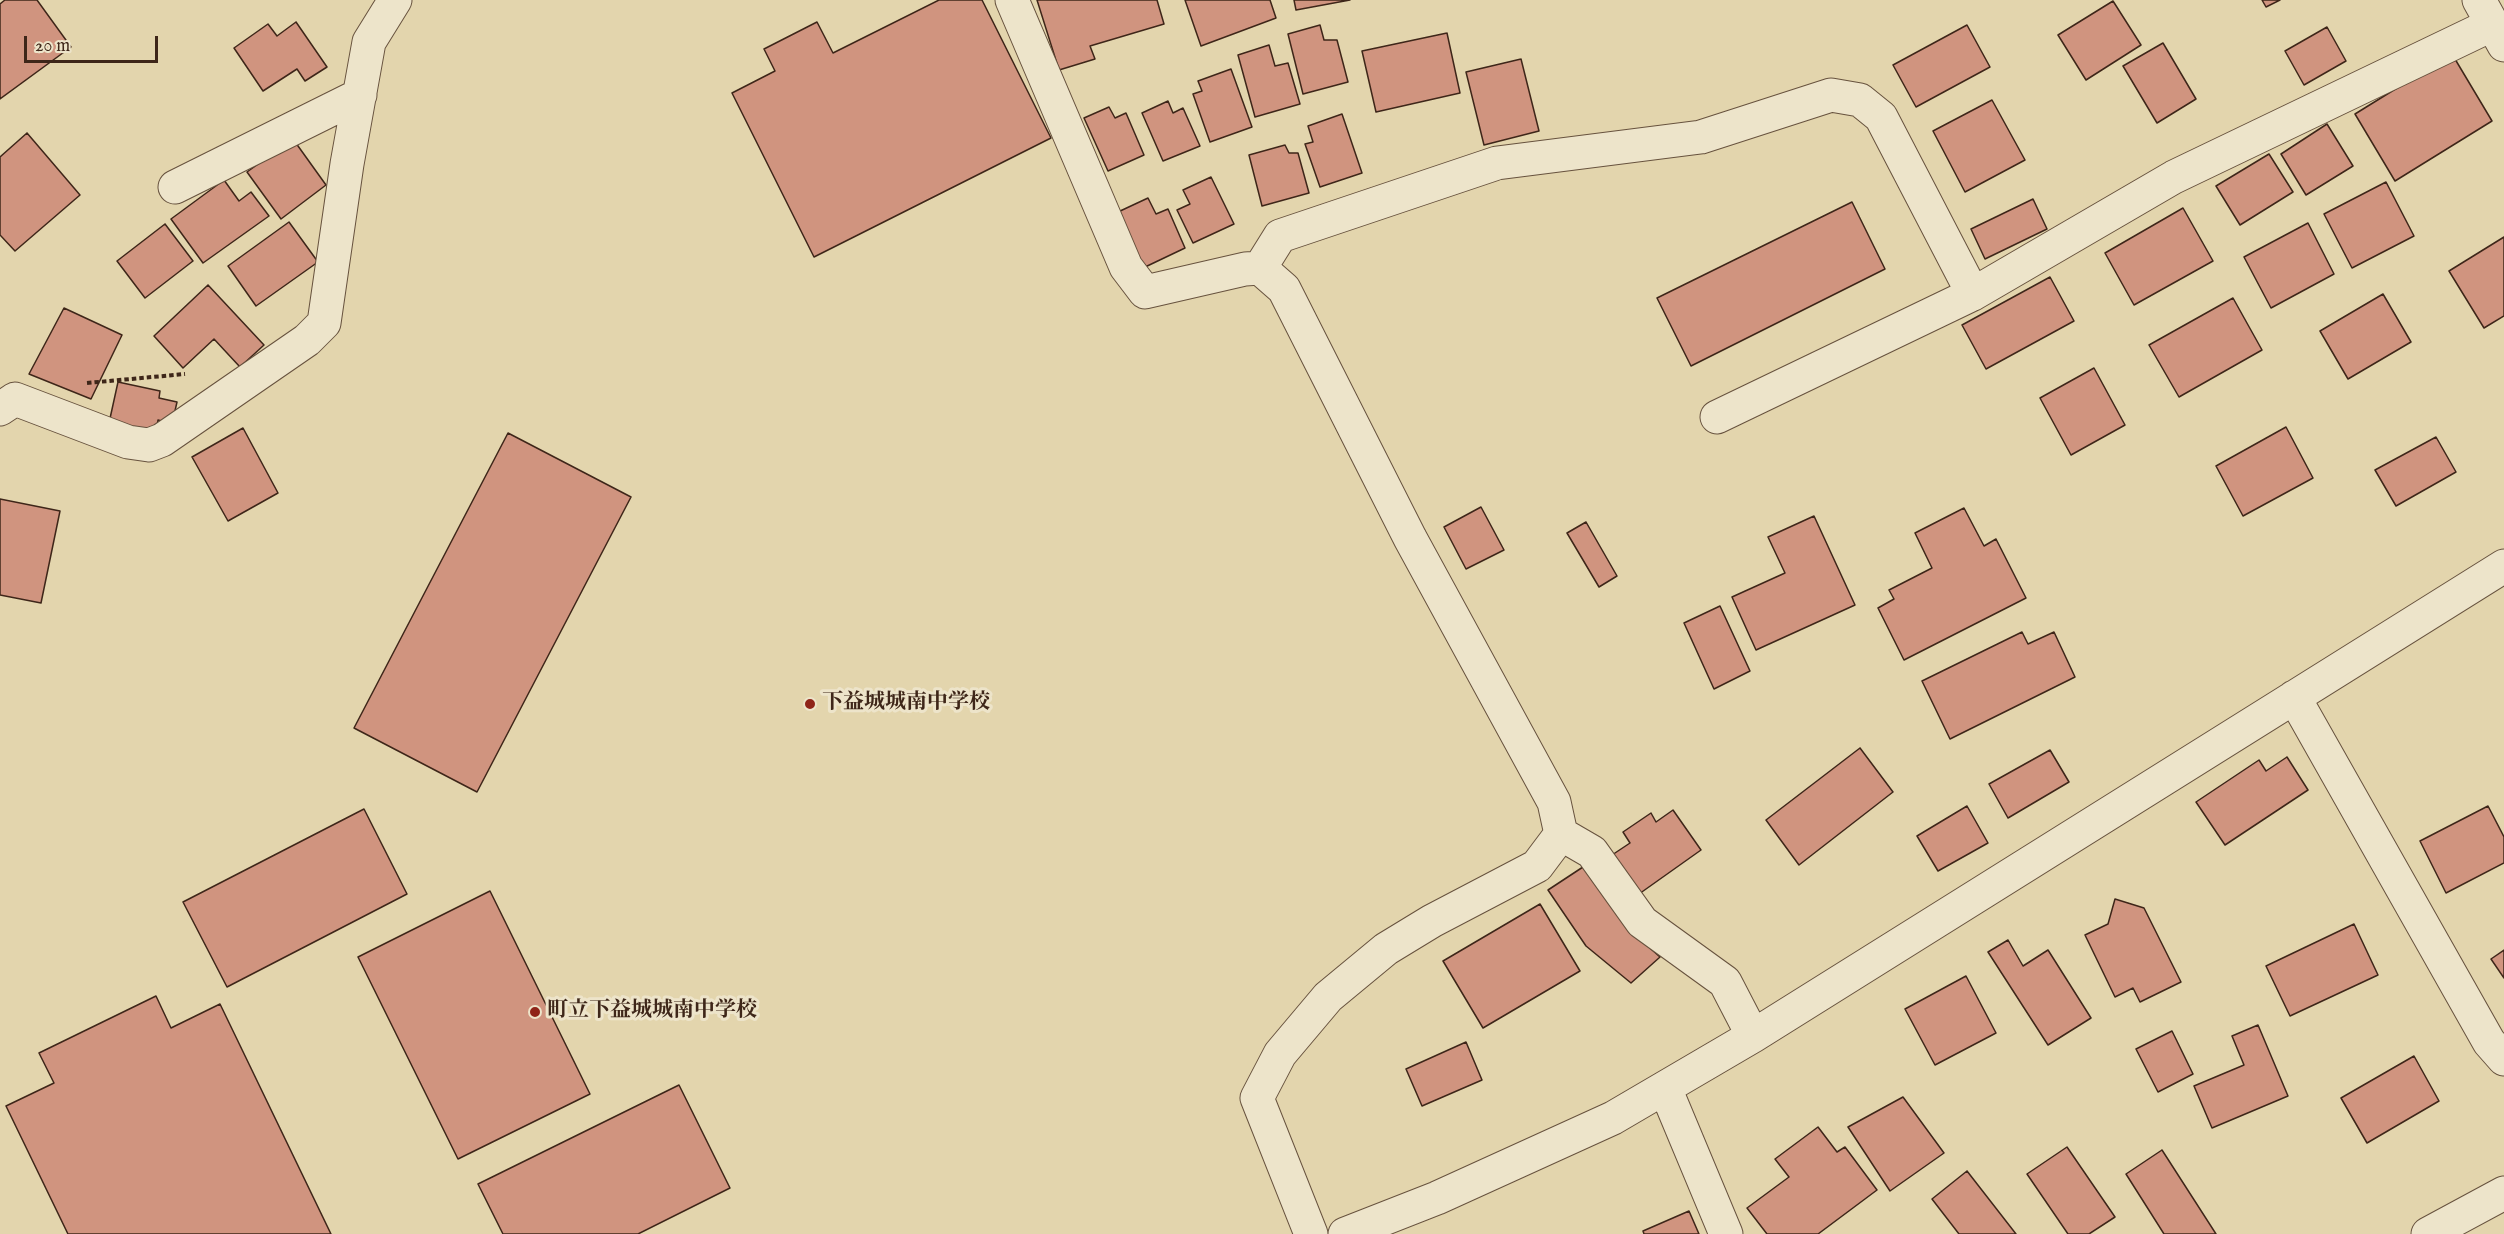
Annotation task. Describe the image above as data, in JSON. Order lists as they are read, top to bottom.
{
  "places": ["下益城城南中学校", "町立下益城城南中学校"],
  "scale_bar": "20 m"
}
